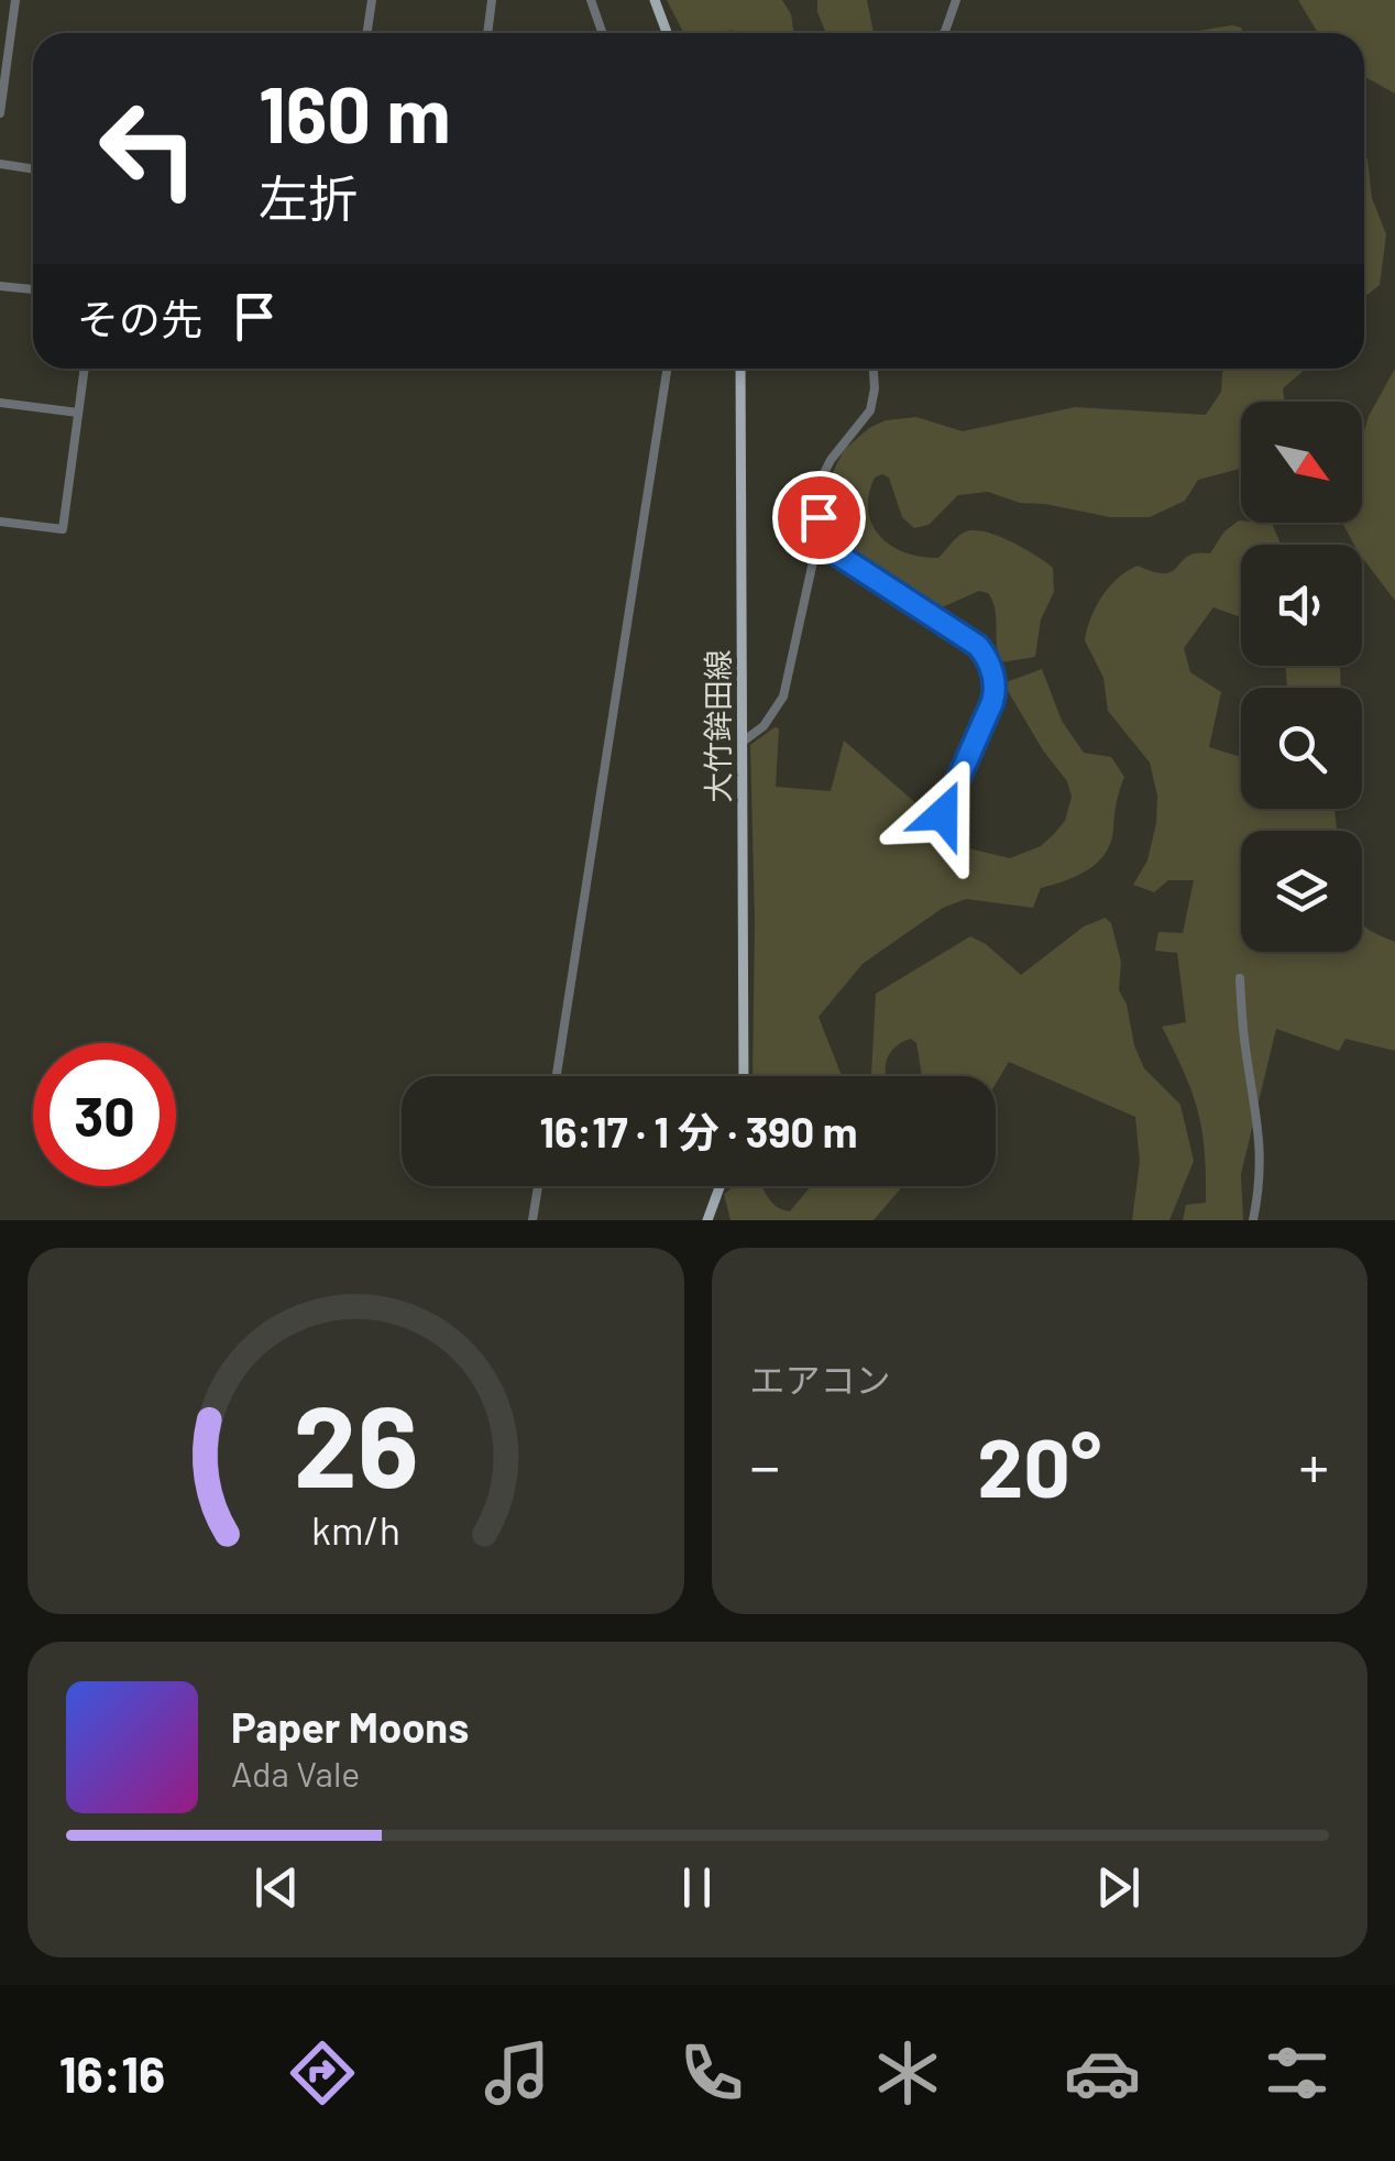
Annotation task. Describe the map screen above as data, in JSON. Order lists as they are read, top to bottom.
{
  "streets": {
    "main road": ["大竹鉾田線"]
  },
  "north": "bottom right",
  "page": {
    "turn": ["160 m", "左折"],
    "then": "その先",
    "limit": "30",
    "trip": "16:17 · 1 分 · 390 m",
    "tile": "エアコン",
    "heat": ["−", "20°", "+"],
    "song": ["Paper Moons", "Ada Vale"],
    "tabs": "16:16",
    "gauge": ["26", "km/h"]
  }
}
